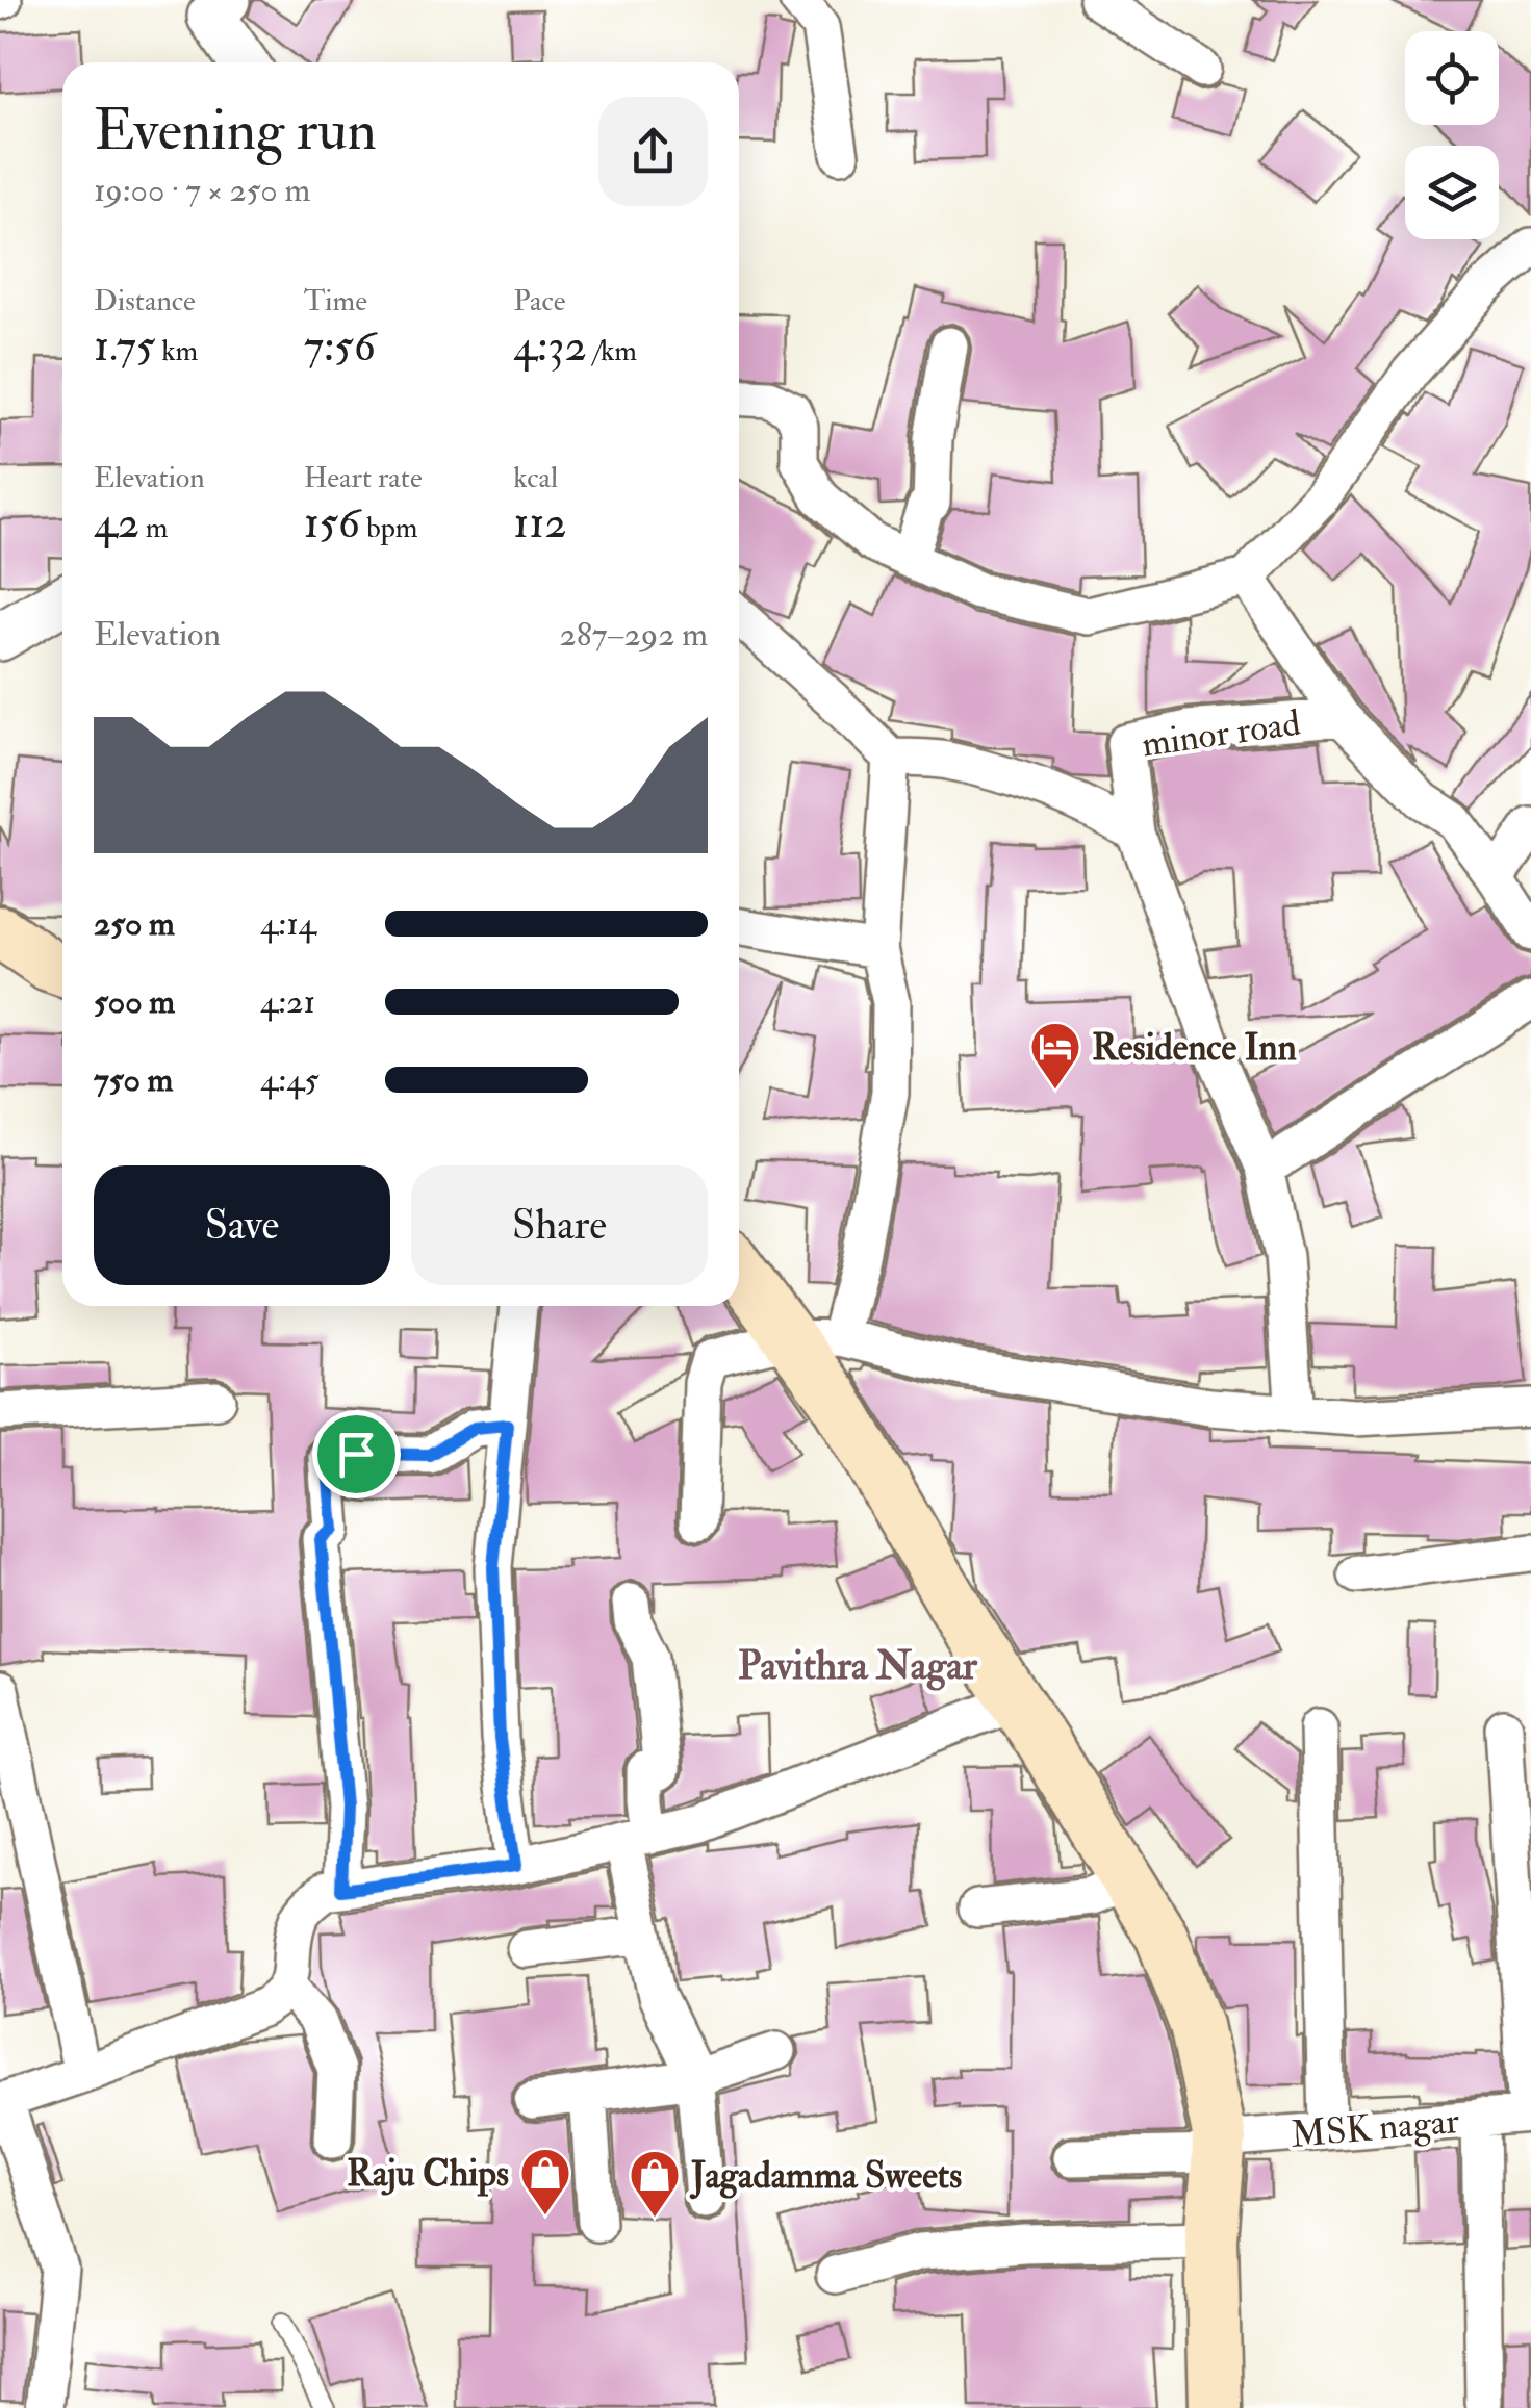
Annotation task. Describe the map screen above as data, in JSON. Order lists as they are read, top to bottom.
{
  "streets": {
    "street": ["minor road", "MSK nagar"]
  },
  "districts": ["Pavithra Nagar"],
  "places": {
    "hotel": ["Residence Inn"],
    "shop": ["Raju Chips", "Jagadamma Sweets"]
  },
  "page": {
    "heading": ["Evening run", "19:00 · 7 × 250 m"],
    "stats": [
      ["Distance", "1.75 km"],
      ["Time", "7:56"],
      ["Pace", "4:32 /km"],
      ["Elevation", "42 m"],
      ["Heart rate", "156 bpm"],
      ["kcal", "112"]
    ],
    "chart": ["Elevation", "287–292 m"],
    "list": [
      {
        "name": "250 m",
        "note": "4:14"
      },
      {
        "name": "500 m",
        "note": "4:21"
      },
      {
        "name": "750 m",
        "note": "4:45"
      }
    ],
    "buttons": ["Save", "Share"]
  }
}
